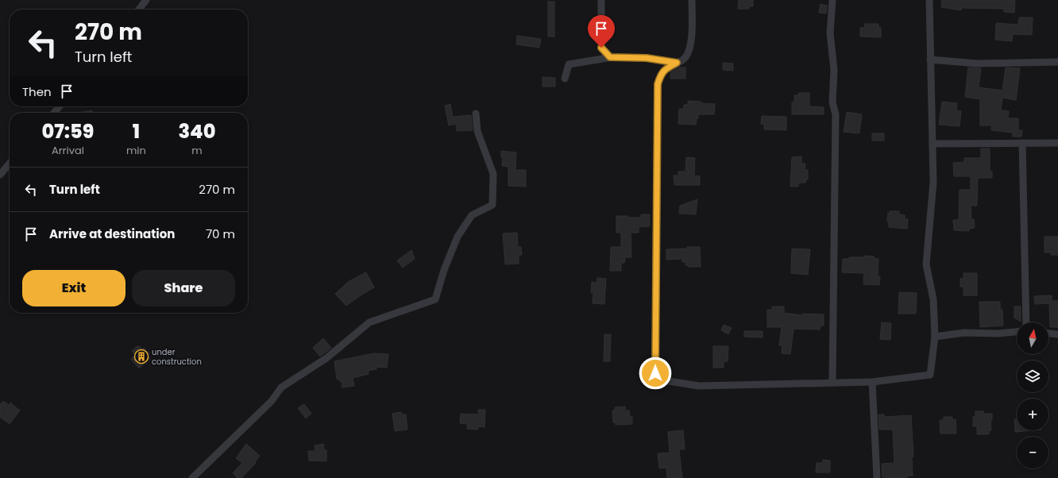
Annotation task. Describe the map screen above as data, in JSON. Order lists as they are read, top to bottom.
{
  "places": {
    "building": ["under construction"]
  },
  "north": "top",
  "page": {
    "turn": ["270 m", "Turn left"],
    "then": "Then",
    "eta": [
      "07:59",
      "Arrival",
      "1",
      "min",
      "340",
      "m"
    ],
    "list": [
      {
        "name": "Turn left",
        "value": "270 m"
      },
      {
        "name": "Arrive at destination",
        "value": "70 m"
      }
    ],
    "buttons": ["Exit", "Share"],
    "map_buttons": ["+", "−"]
  }
}
